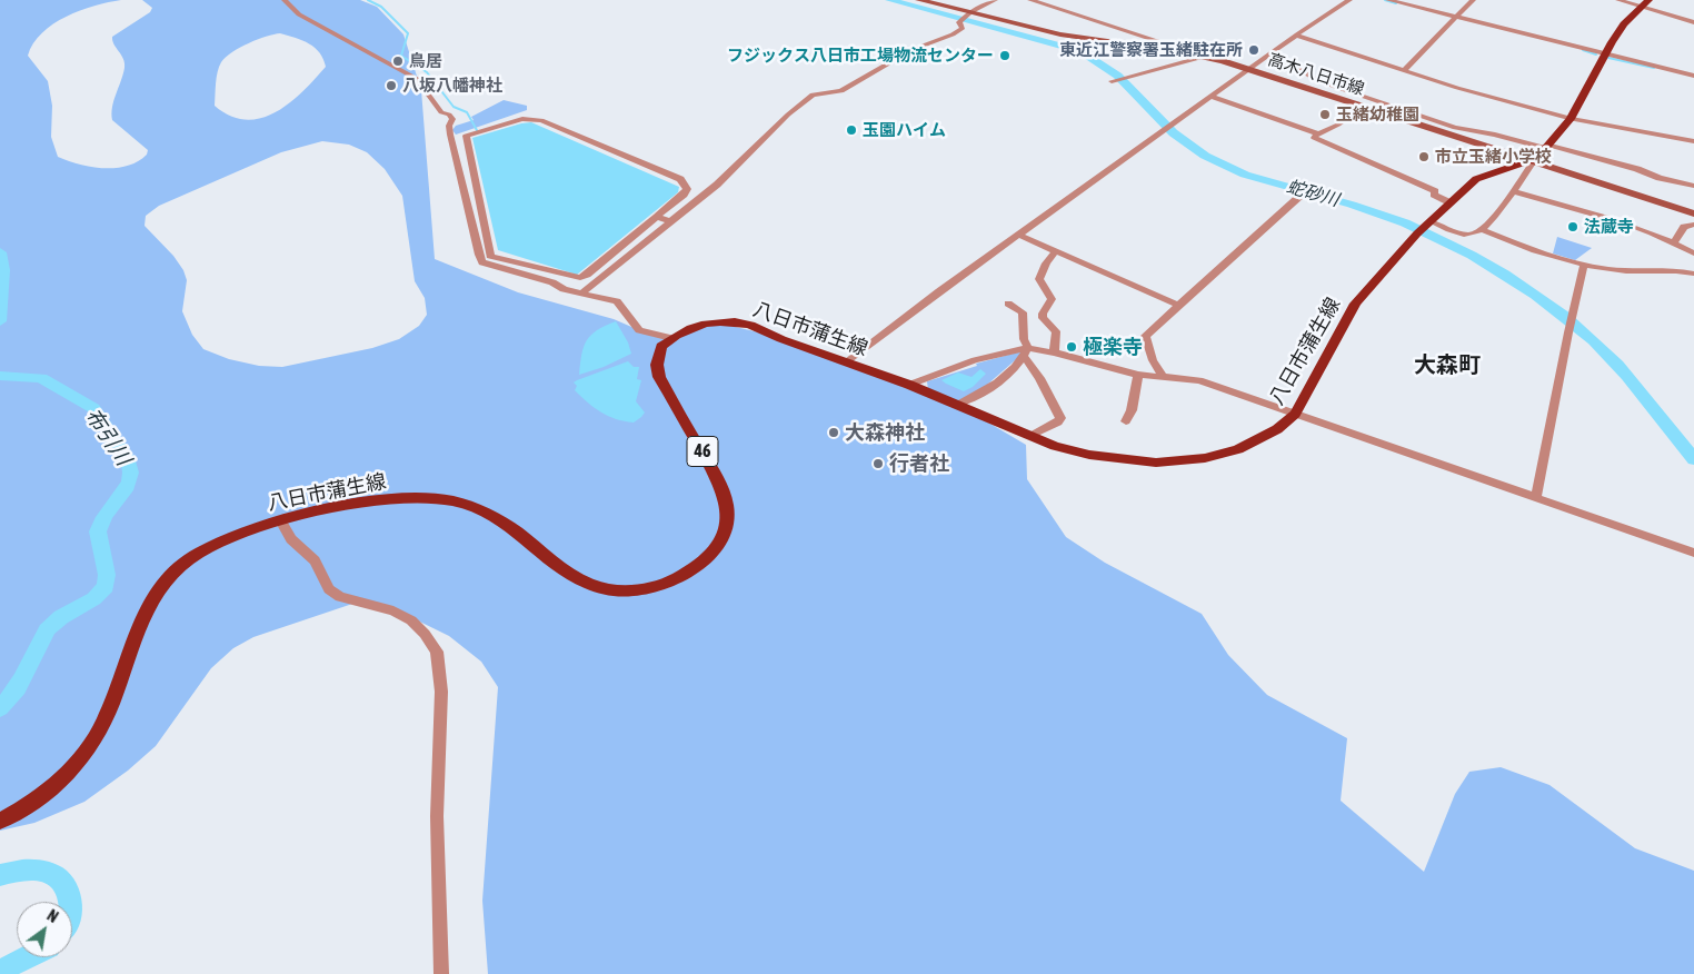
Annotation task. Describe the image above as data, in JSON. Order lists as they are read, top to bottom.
{
  "streets": {
    "main road": ["高木八日市線", "八日市蒲生線", "46"]
  },
  "crossings": [
    ["高木八日市線", "八日市蒲生線"]
  ],
  "districts": ["大森町"],
  "water": ["蛇砂川", "布引川"],
  "places": [
    "東近江警察署玉緒駐在所",
    "フジックス八日市工場物流センター",
    "鳥居",
    "八坂八幡神社",
    "玉緒幼稚園",
    "玉園ハイム",
    "市立玉緒小学校",
    "法蔵寺",
    "極楽寺",
    "大森神社",
    "行者社"
  ],
  "north": "top right"
}
